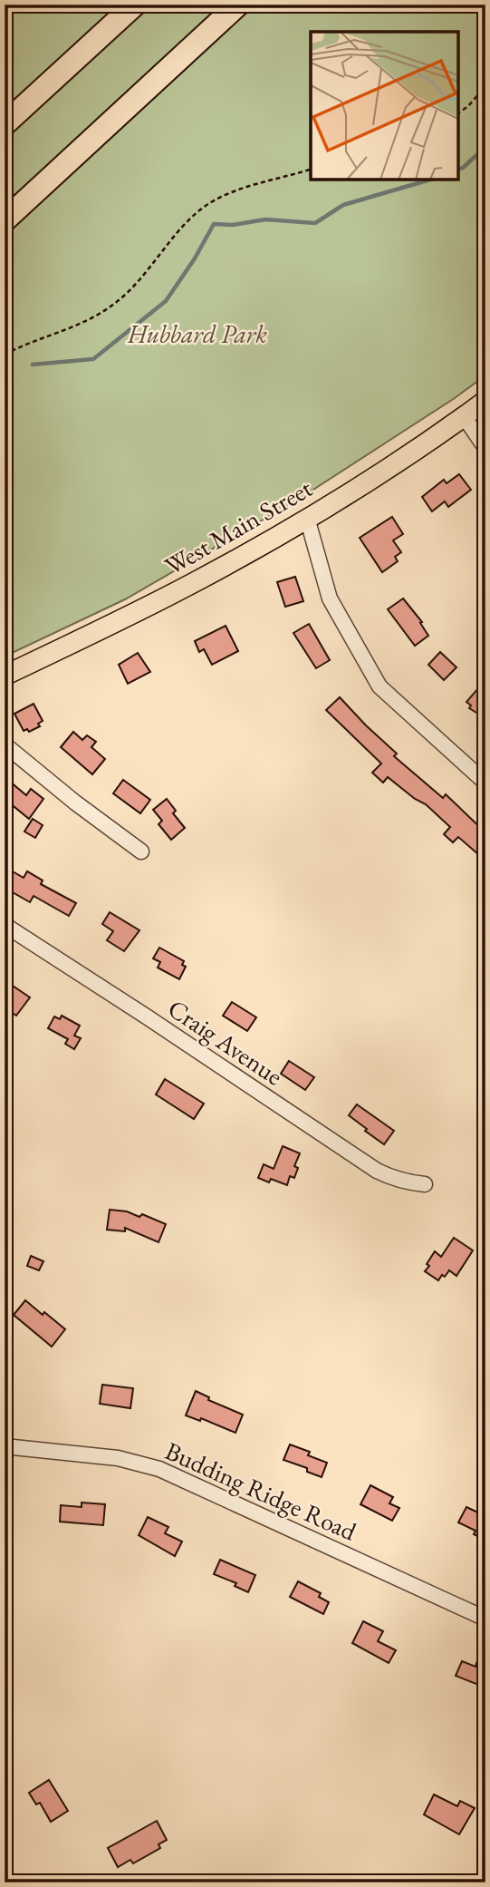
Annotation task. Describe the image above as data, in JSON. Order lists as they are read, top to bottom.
{
  "streets": {
    "main road": ["West Main Street"],
    "street": ["Craig Avenue", "Budding Ridge Road"]
  },
  "parks": ["Hubbard Park"]
}
